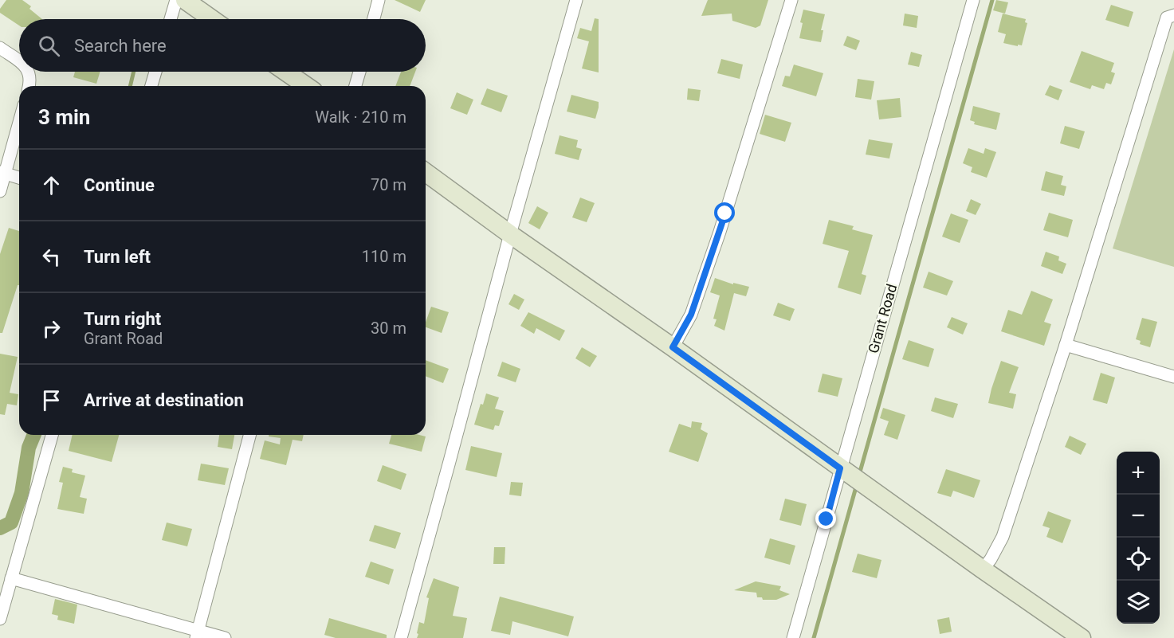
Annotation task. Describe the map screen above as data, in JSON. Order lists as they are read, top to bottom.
{
  "streets": {
    "street": ["Grant Road"]
  },
  "page": {
    "search": "Search here",
    "heading": ["3 min", "Walk · 210 m"],
    "list": [
      ["Continue", "70 m"],
      ["Turn left", "110 m"],
      ["Turn right", "Grant Road", "30 m"],
      "Arrive at destination"
    ],
    "map_buttons": ["+", "−"]
  }
}
